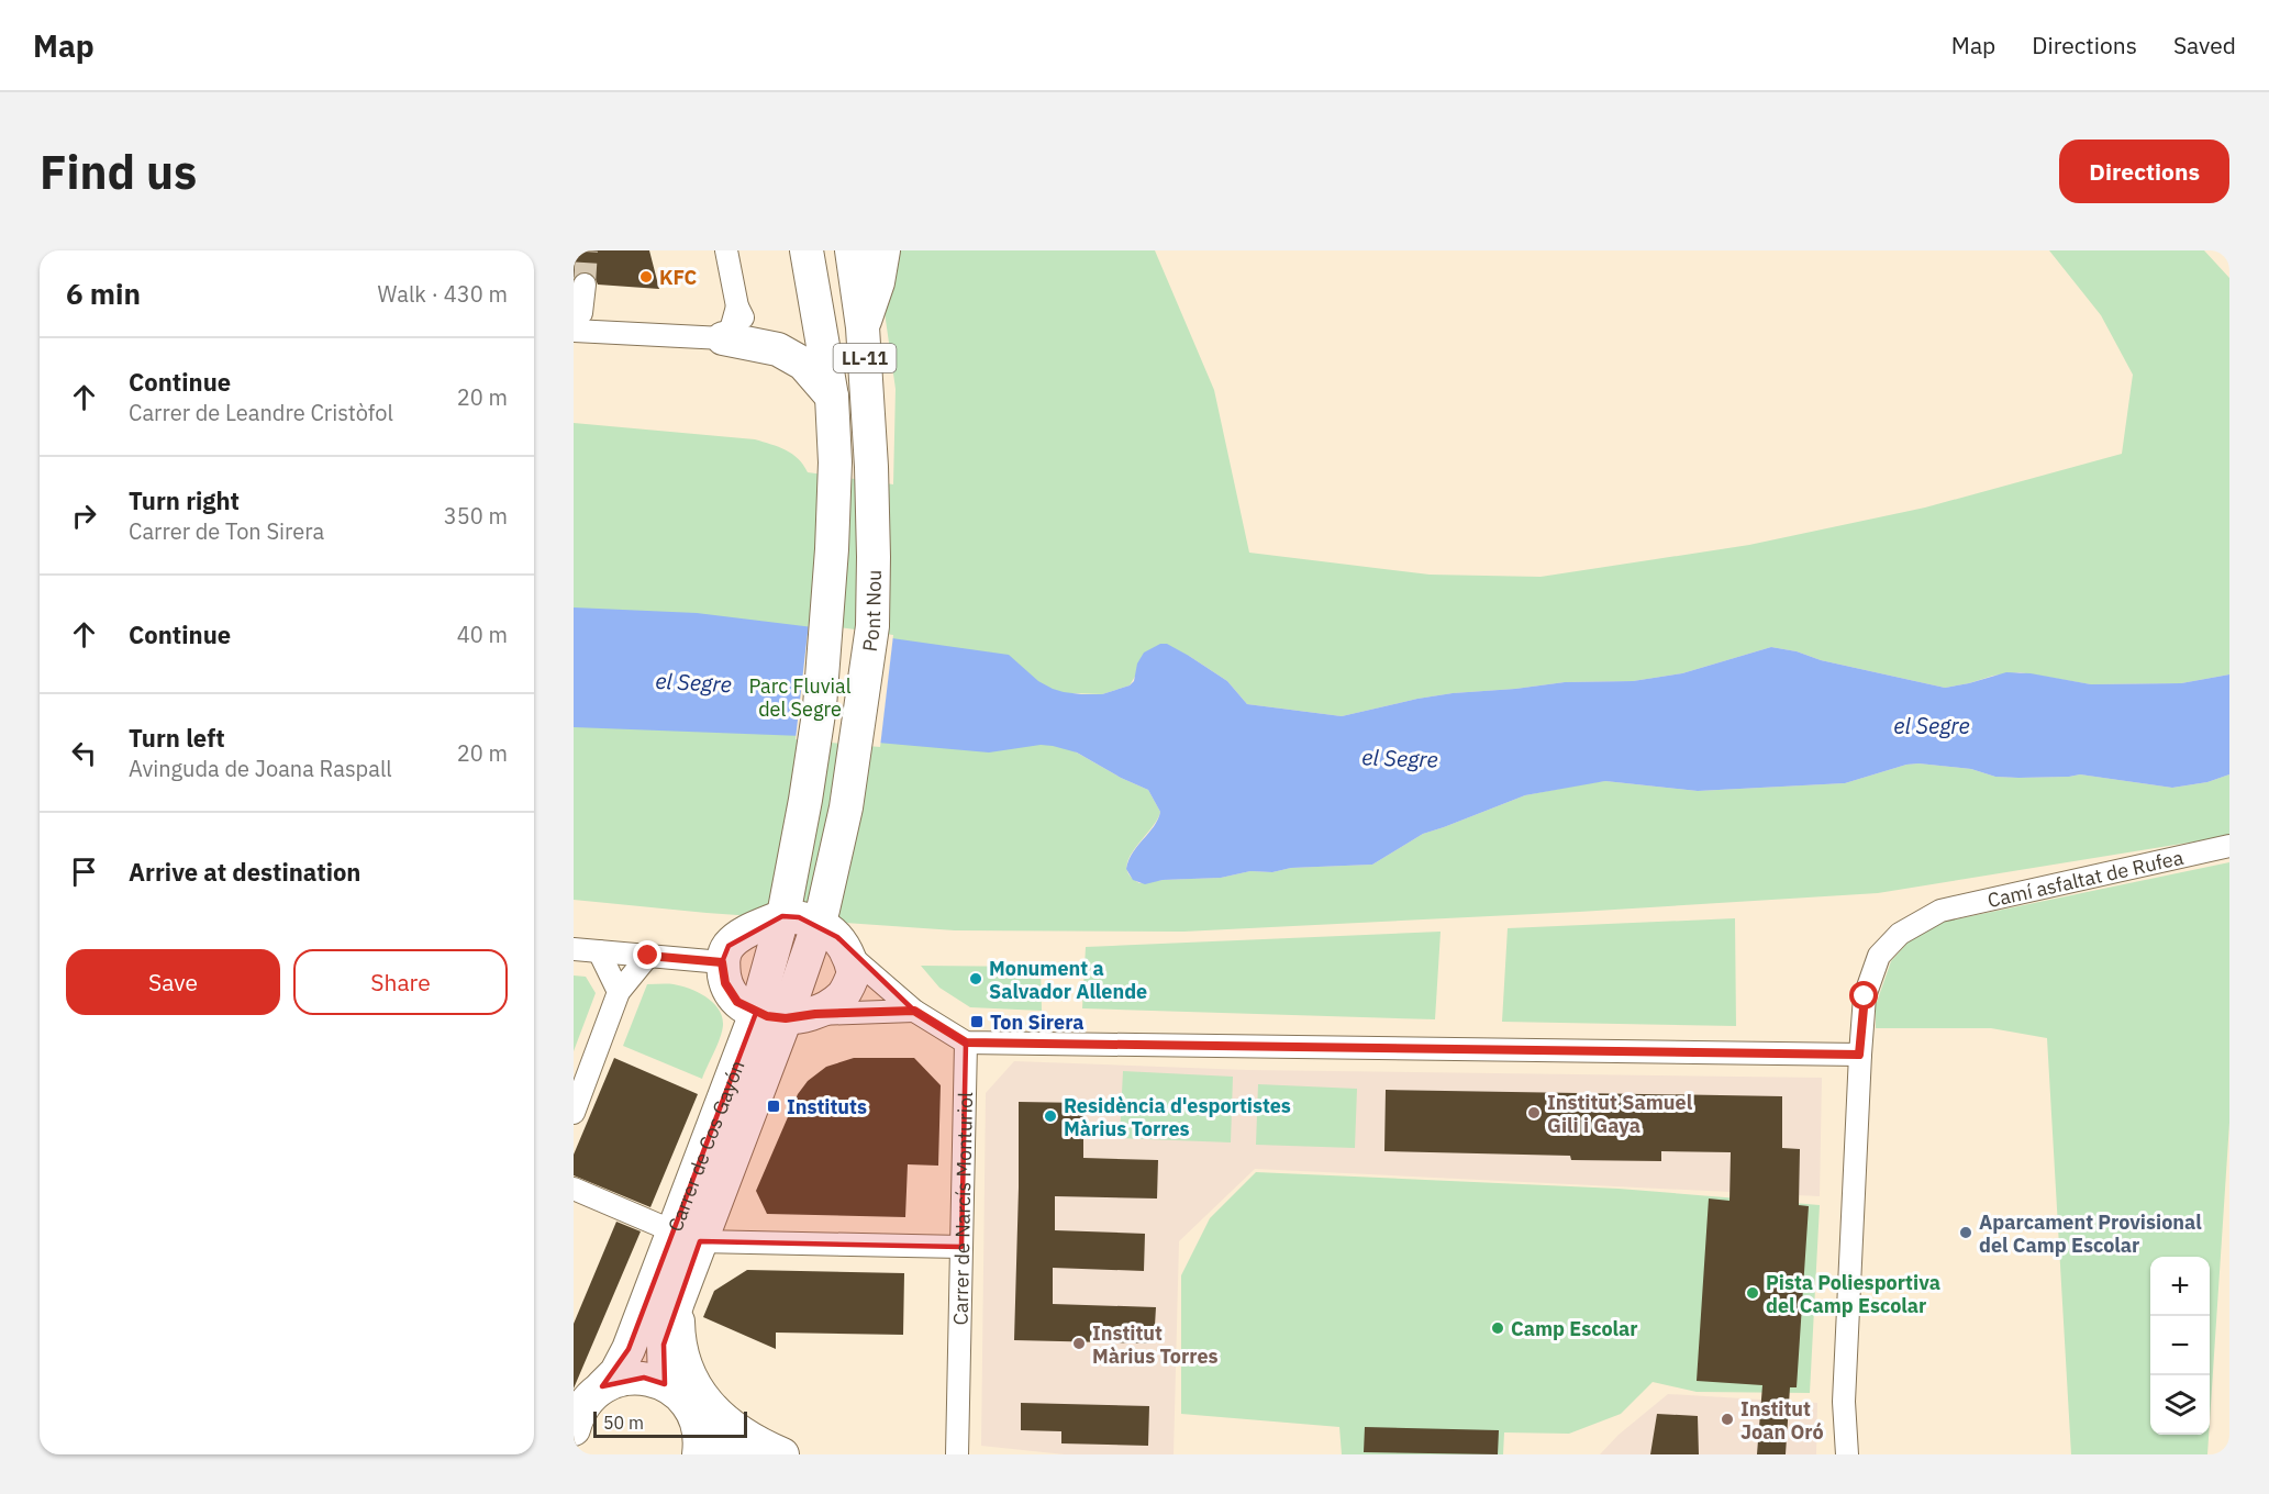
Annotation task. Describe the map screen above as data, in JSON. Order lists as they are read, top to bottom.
{
  "streets": {
    "main road": ["LL-11", "Pont Nou", "Carrer de Cos Gayón"],
    "street": ["Camí asfaltat de Rufea", "Carrer de Narcís Monturiol"]
  },
  "crossings": [
    ["LL-11", "Pont Nou"],
    ["LL-11", "Carrer de Cos Gayón"],
    ["Pont Nou", "Carrer de Cos Gayón"]
  ],
  "water": ["el Segre"],
  "parks": ["Parc Fluvial del Segre"],
  "places": {
    "other": [
      "KFC",
      "Monument a Salvador Allende",
      "Institut Samuel Gili i Gaya",
      "Residència d'esportistes Màrius Torres",
      "Aparcament Provisional del Camp Escolar",
      "Pista Poliesportiva del Camp Escolar",
      "Camp Escolar",
      "Institut Màrius Torres",
      "Institut Joan Oró"
    ],
    "transit": ["Ton Sirera", "Instituts"]
  },
  "scale_bar": "50 m",
  "page": {
    "header": "Map",
    "nav": ["Map", "Directions", "Saved"],
    "buttons": [
      "Directions",
      ["Save", "Share"]
    ],
    "title": "Find us",
    "heading": ["6 min", "Walk · 430 m"],
    "list": [
      ["Continue", "Carrer de Leandre Cristòfol", "20 m"],
      ["Turn right", "Carrer de Ton Sirera", "350 m"],
      ["Continue", "40 m"],
      ["Turn left", "Avinguda de Joana Raspall", "20 m"],
      "Arrive at destination"
    ],
    "map_buttons": ["+", "−"],
    "scale": "50 m"
  }
}
